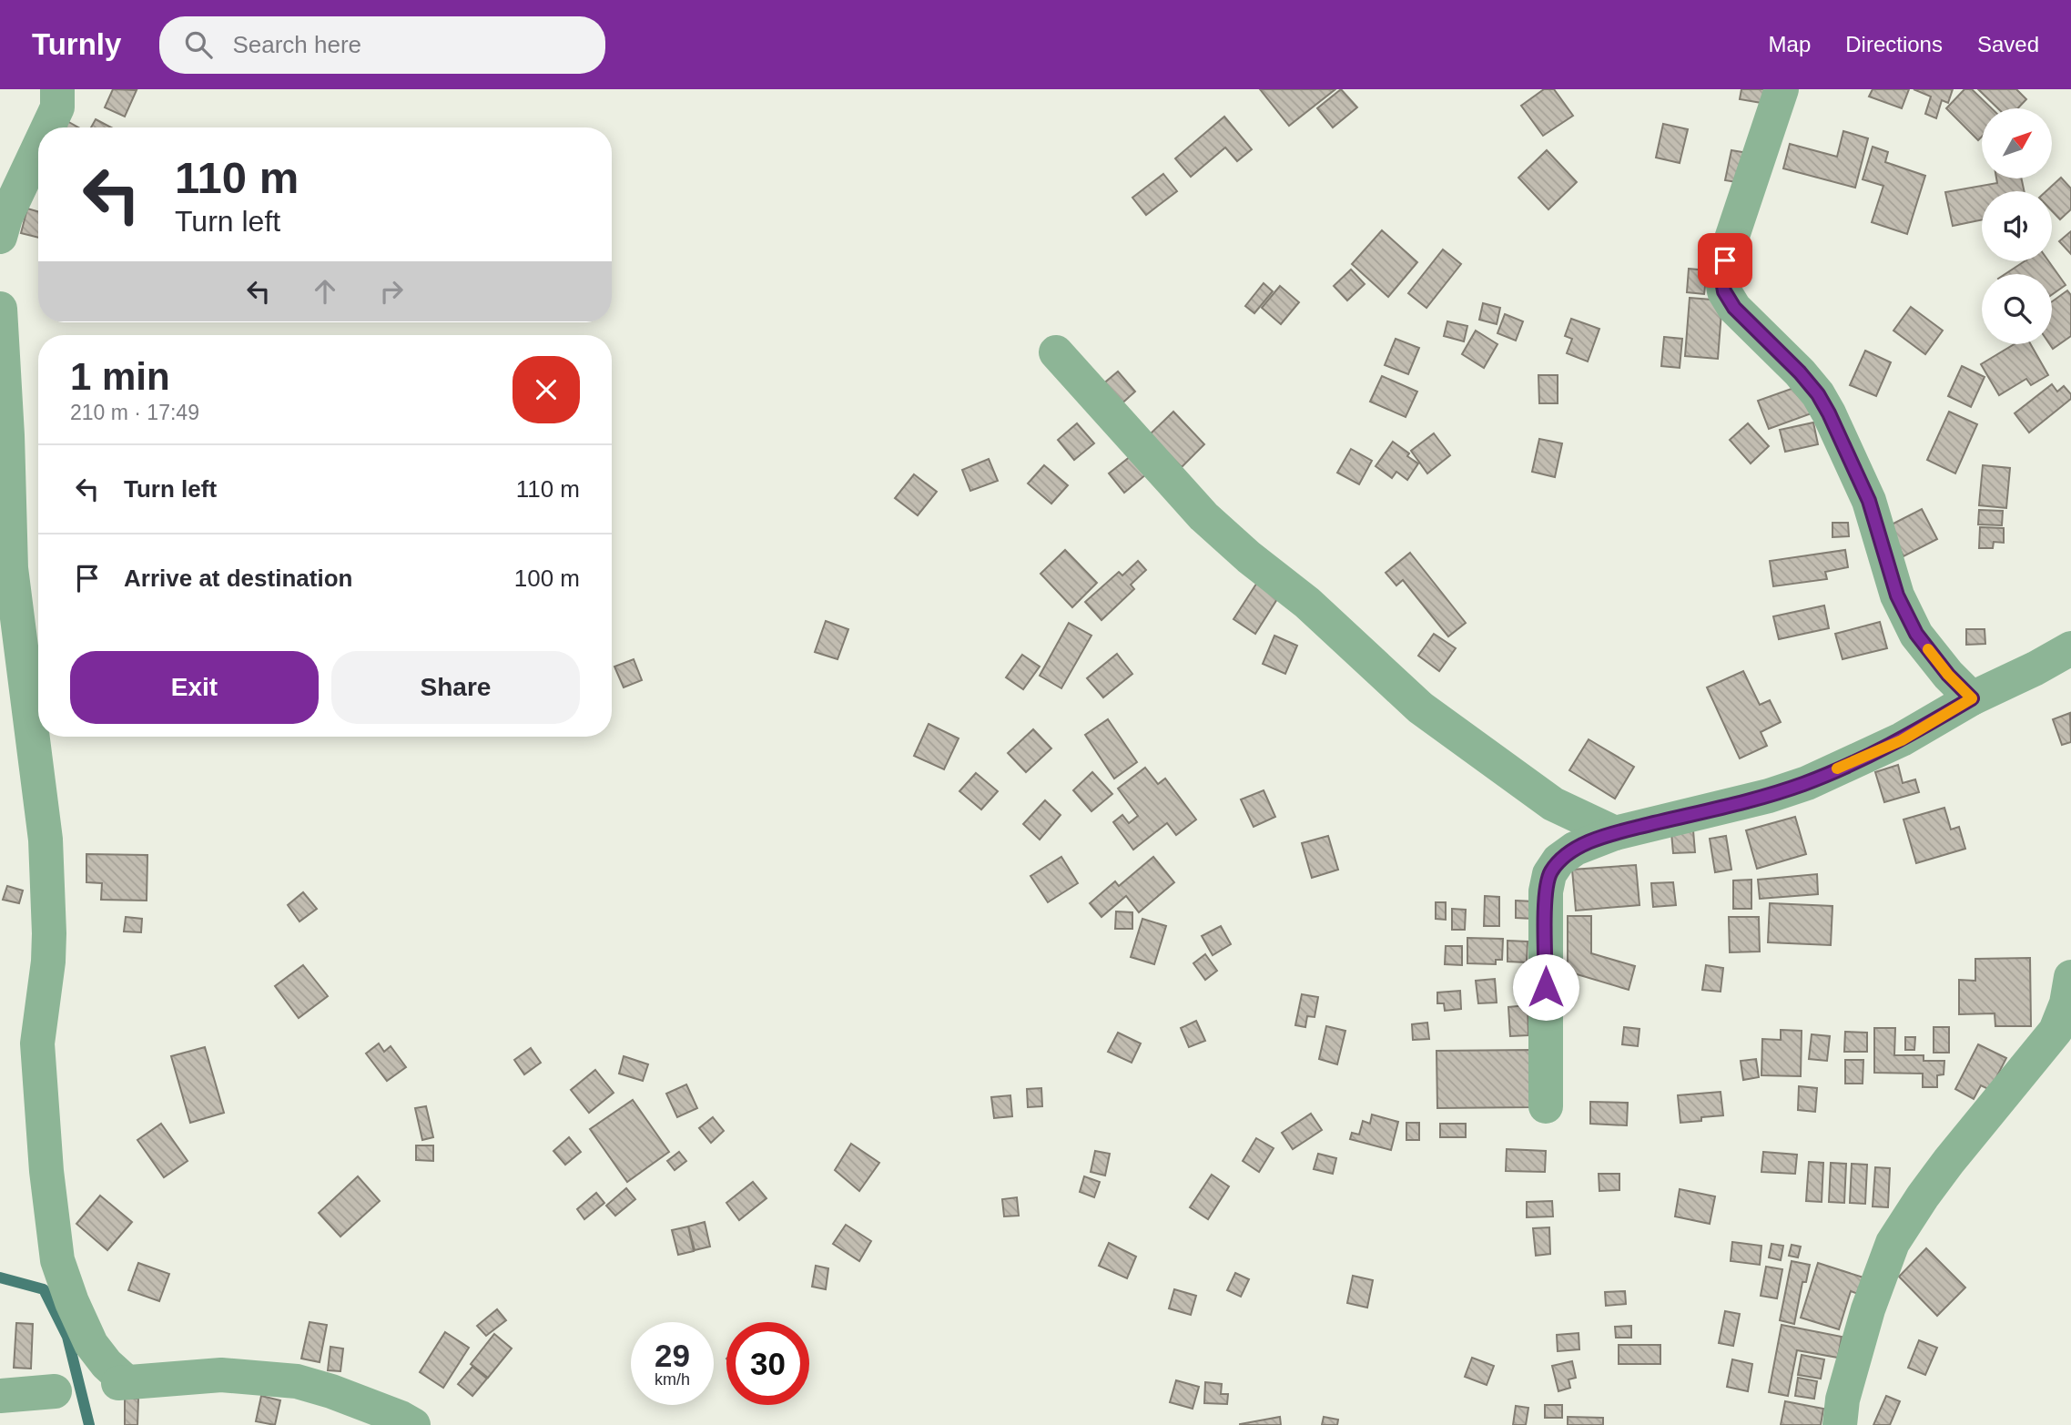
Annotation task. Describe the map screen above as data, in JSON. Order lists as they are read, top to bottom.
{
  "north": "top right",
  "page": {
    "header": "Turnly",
    "search": "Search here",
    "nav": ["Map", "Directions", "Saved"],
    "turn": ["110 m", "Turn left"],
    "heading": ["1 min", "210 m · 17:49"],
    "list": [
      {
        "name": "Turn left",
        "value": "110 m"
      },
      {
        "name": "Arrive at destination",
        "value": "100 m"
      }
    ],
    "buttons": ["Exit", "Share"],
    "speed": "29 km/h",
    "limit": "30"
  }
}
